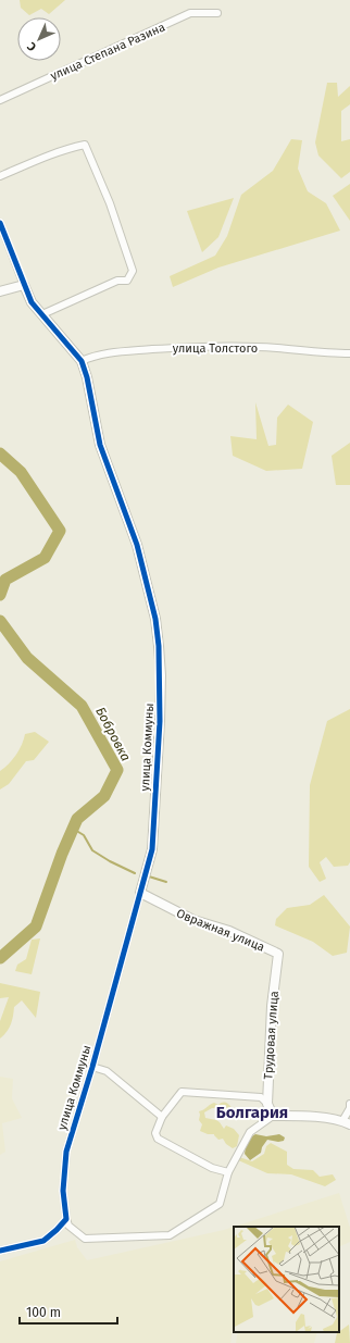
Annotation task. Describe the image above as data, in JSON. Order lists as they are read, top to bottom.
{
  "streets": {
    "street": [
      "улица Степана Разина",
      "улица Толстого",
      "улица Коммуны",
      "Овражная улица",
      "Трудовая улица"
    ]
  },
  "crossings": [
    ["улица Толстого", "улица Коммуны"],
    ["улица Коммуны", "Овражная улица"],
    ["Овражная улица", "Трудовая улица"]
  ],
  "districts": ["Болгария"],
  "water": ["Бобровка"],
  "scale_bar": "100 m",
  "north": "bottom left"
}
